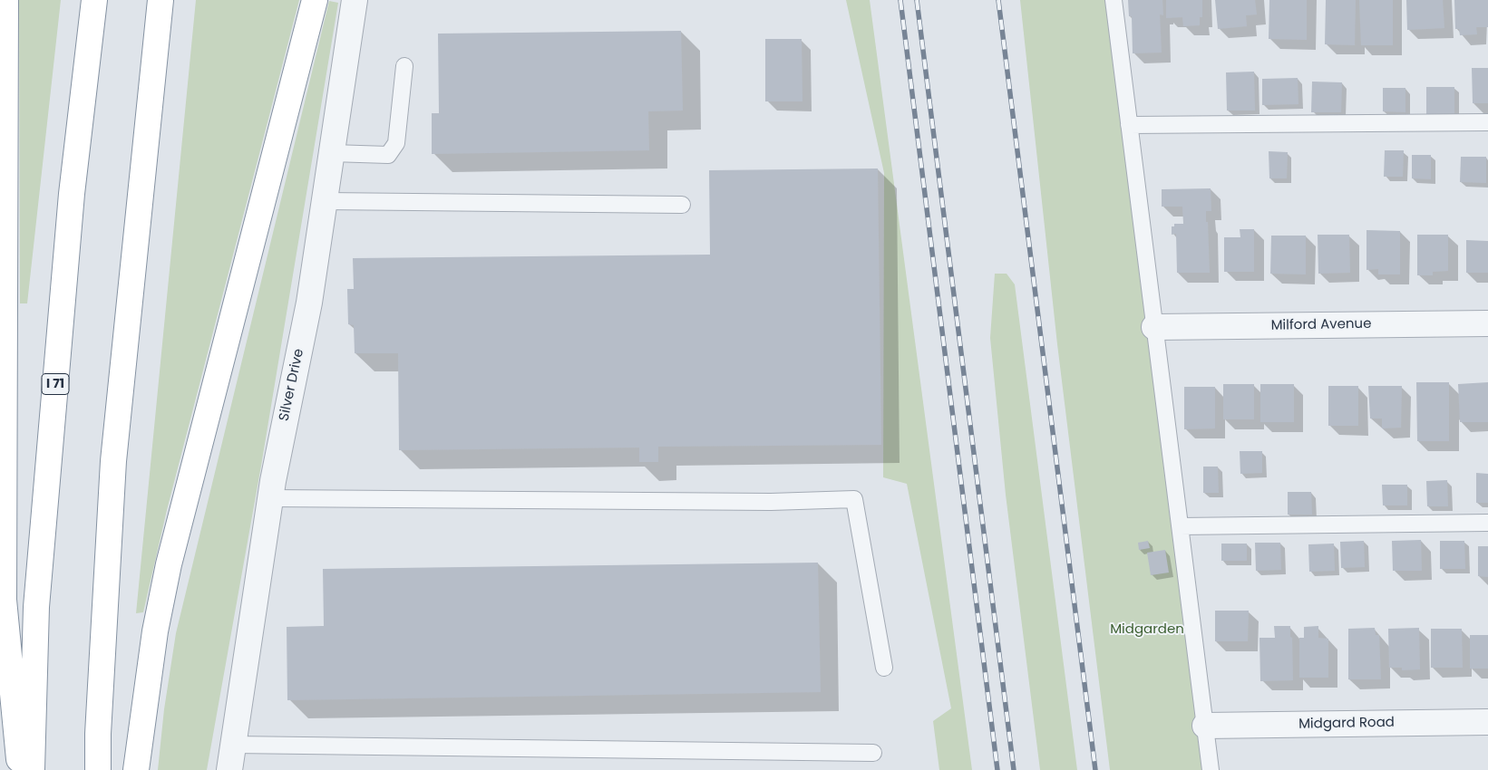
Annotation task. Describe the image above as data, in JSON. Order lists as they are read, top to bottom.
{
  "streets": {
    "highway": ["I 71"],
    "street": ["Milford Avenue", "Silver Drive", "Midgard Road"]
  },
  "parks": ["Midgarden"]
}
